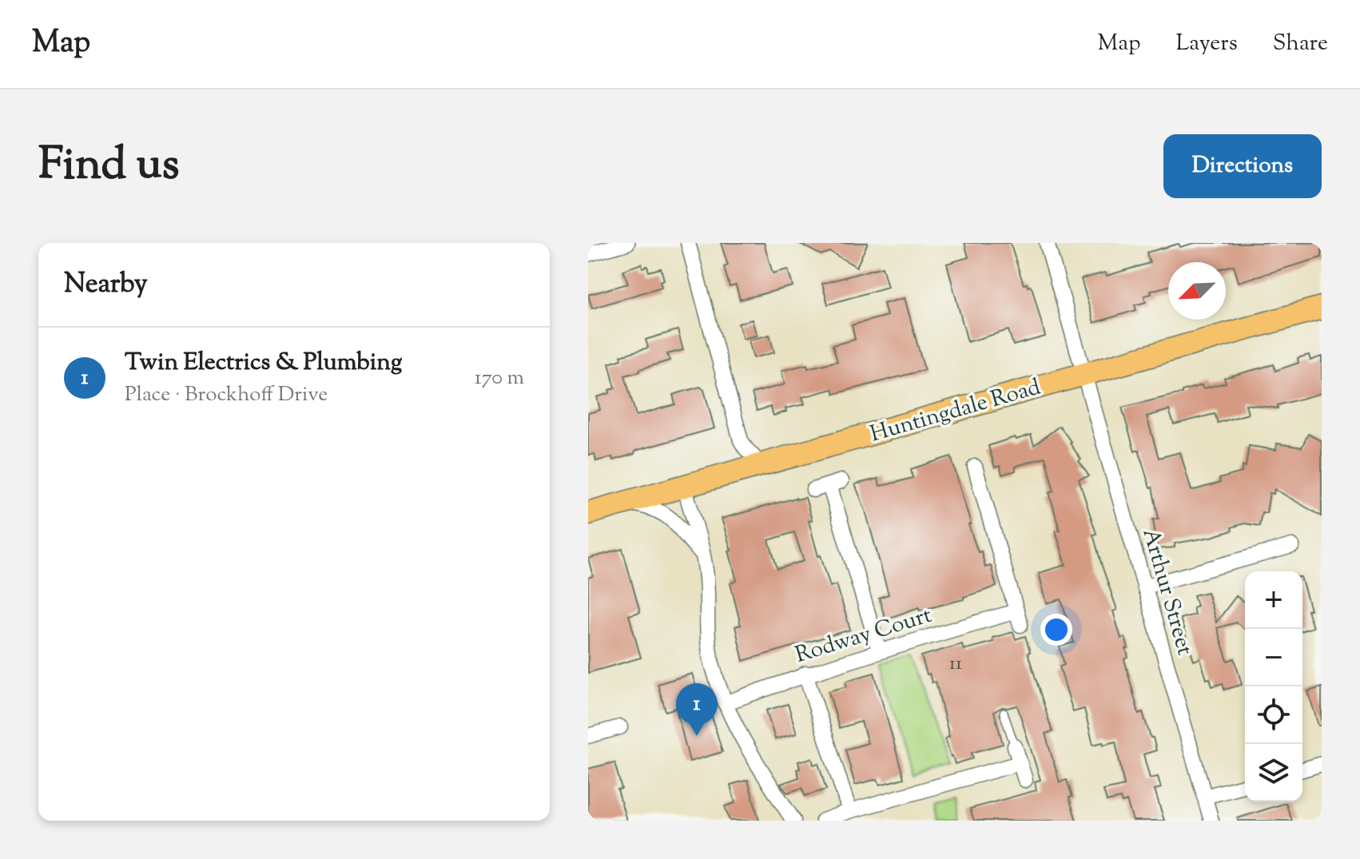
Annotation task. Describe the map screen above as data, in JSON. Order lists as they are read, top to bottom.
{
  "streets": {
    "main road": ["Huntingdale Road"],
    "street": ["Arthur Street", "Rodway Court"]
  },
  "crossings": [
    ["Huntingdale Road", "Arthur Street"]
  ],
  "house_numbers": ["11"],
  "north": "bottom left",
  "page": {
    "header": "Map",
    "nav": ["Map", "Layers", "Share"],
    "title": "Find us",
    "buttons": "Directions",
    "heading": "Nearby",
    "list": [
      {
        "mark": "1",
        "name": "Twin Electrics & Plumbing",
        "note": "Place · Brockhoff Drive",
        "value": "170 m"
      }
    ],
    "map_buttons": ["+", "−"],
    "pins": "1"
  }
}
